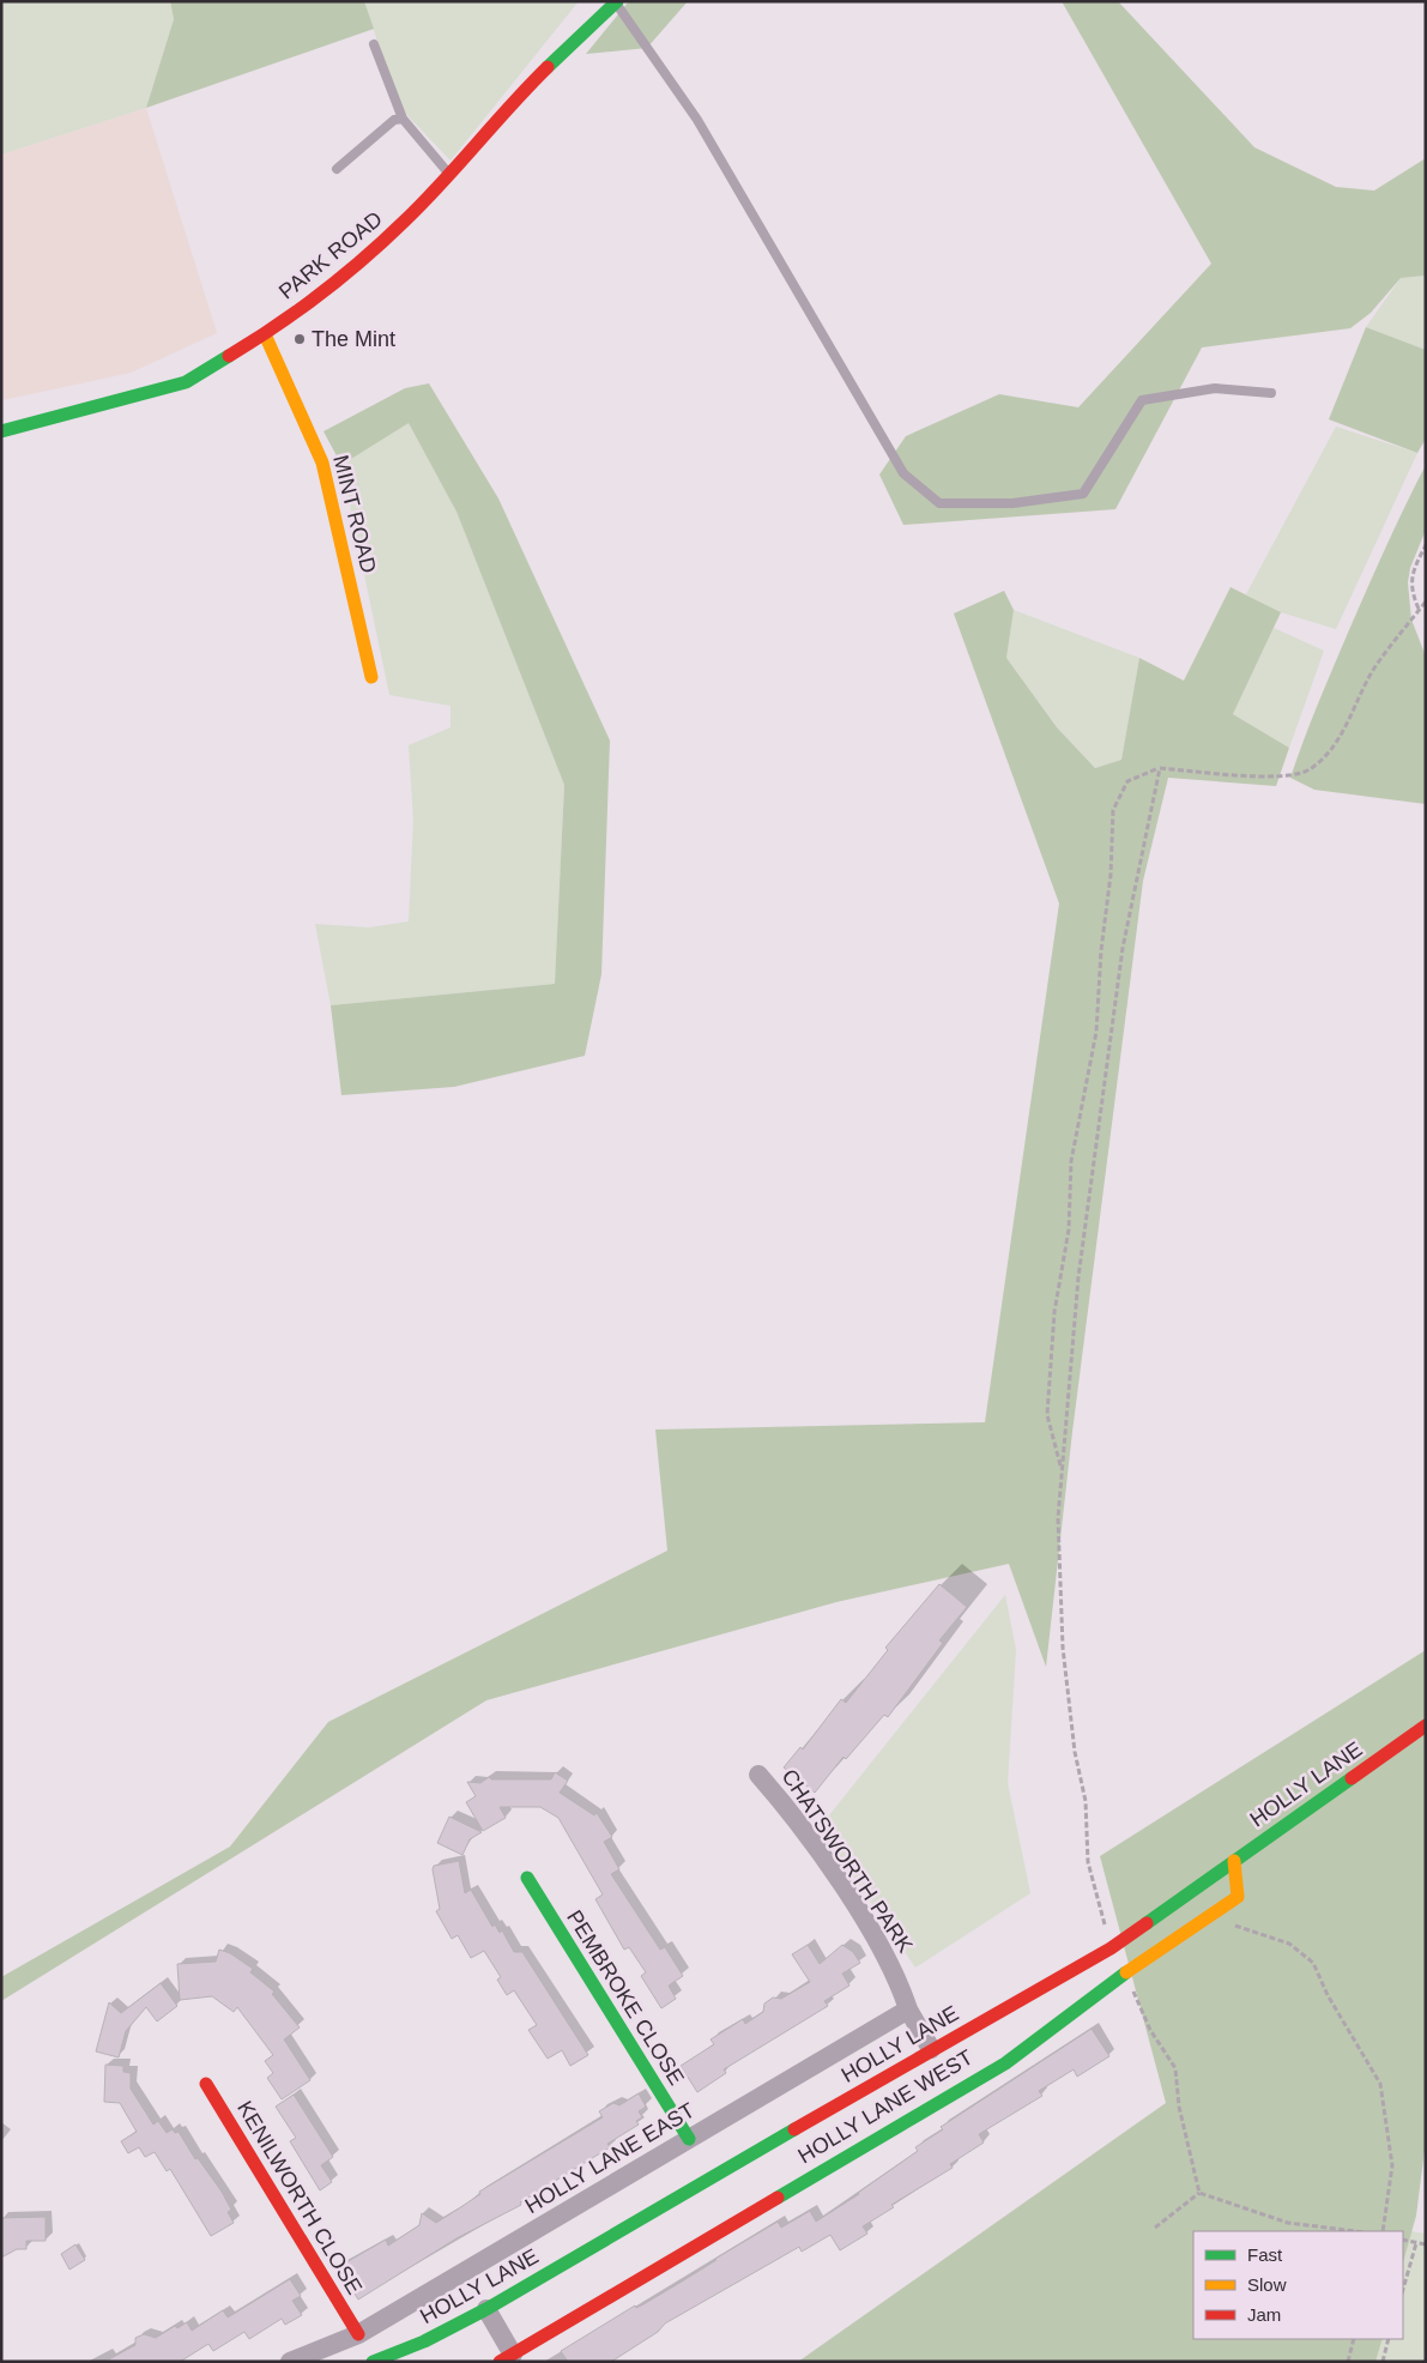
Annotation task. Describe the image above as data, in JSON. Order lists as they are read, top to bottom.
{
  "streets": {
    "street": [
      "PARK ROAD",
      "MINT ROAD",
      "HOLLY LANE",
      "CHATSWORTH PARK",
      "PEMBROKE CLOSE",
      "HOLLY LANE WEST",
      "HOLLY LANE EAST",
      "KENILWORTH CLOSE"
    ]
  },
  "crossings": [
    ["PARK ROAD", "MINT ROAD"],
    ["HOLLY LANE", "HOLLY LANE WEST"],
    ["CHATSWORTH PARK", "HOLLY LANE EAST"],
    ["PEMBROKE CLOSE", "HOLLY LANE EAST"],
    ["HOLLY LANE EAST", "KENILWORTH CLOSE"]
  ],
  "places": ["The Mint"],
  "legend": ["Fast", "Slow", "Jam"]
}
